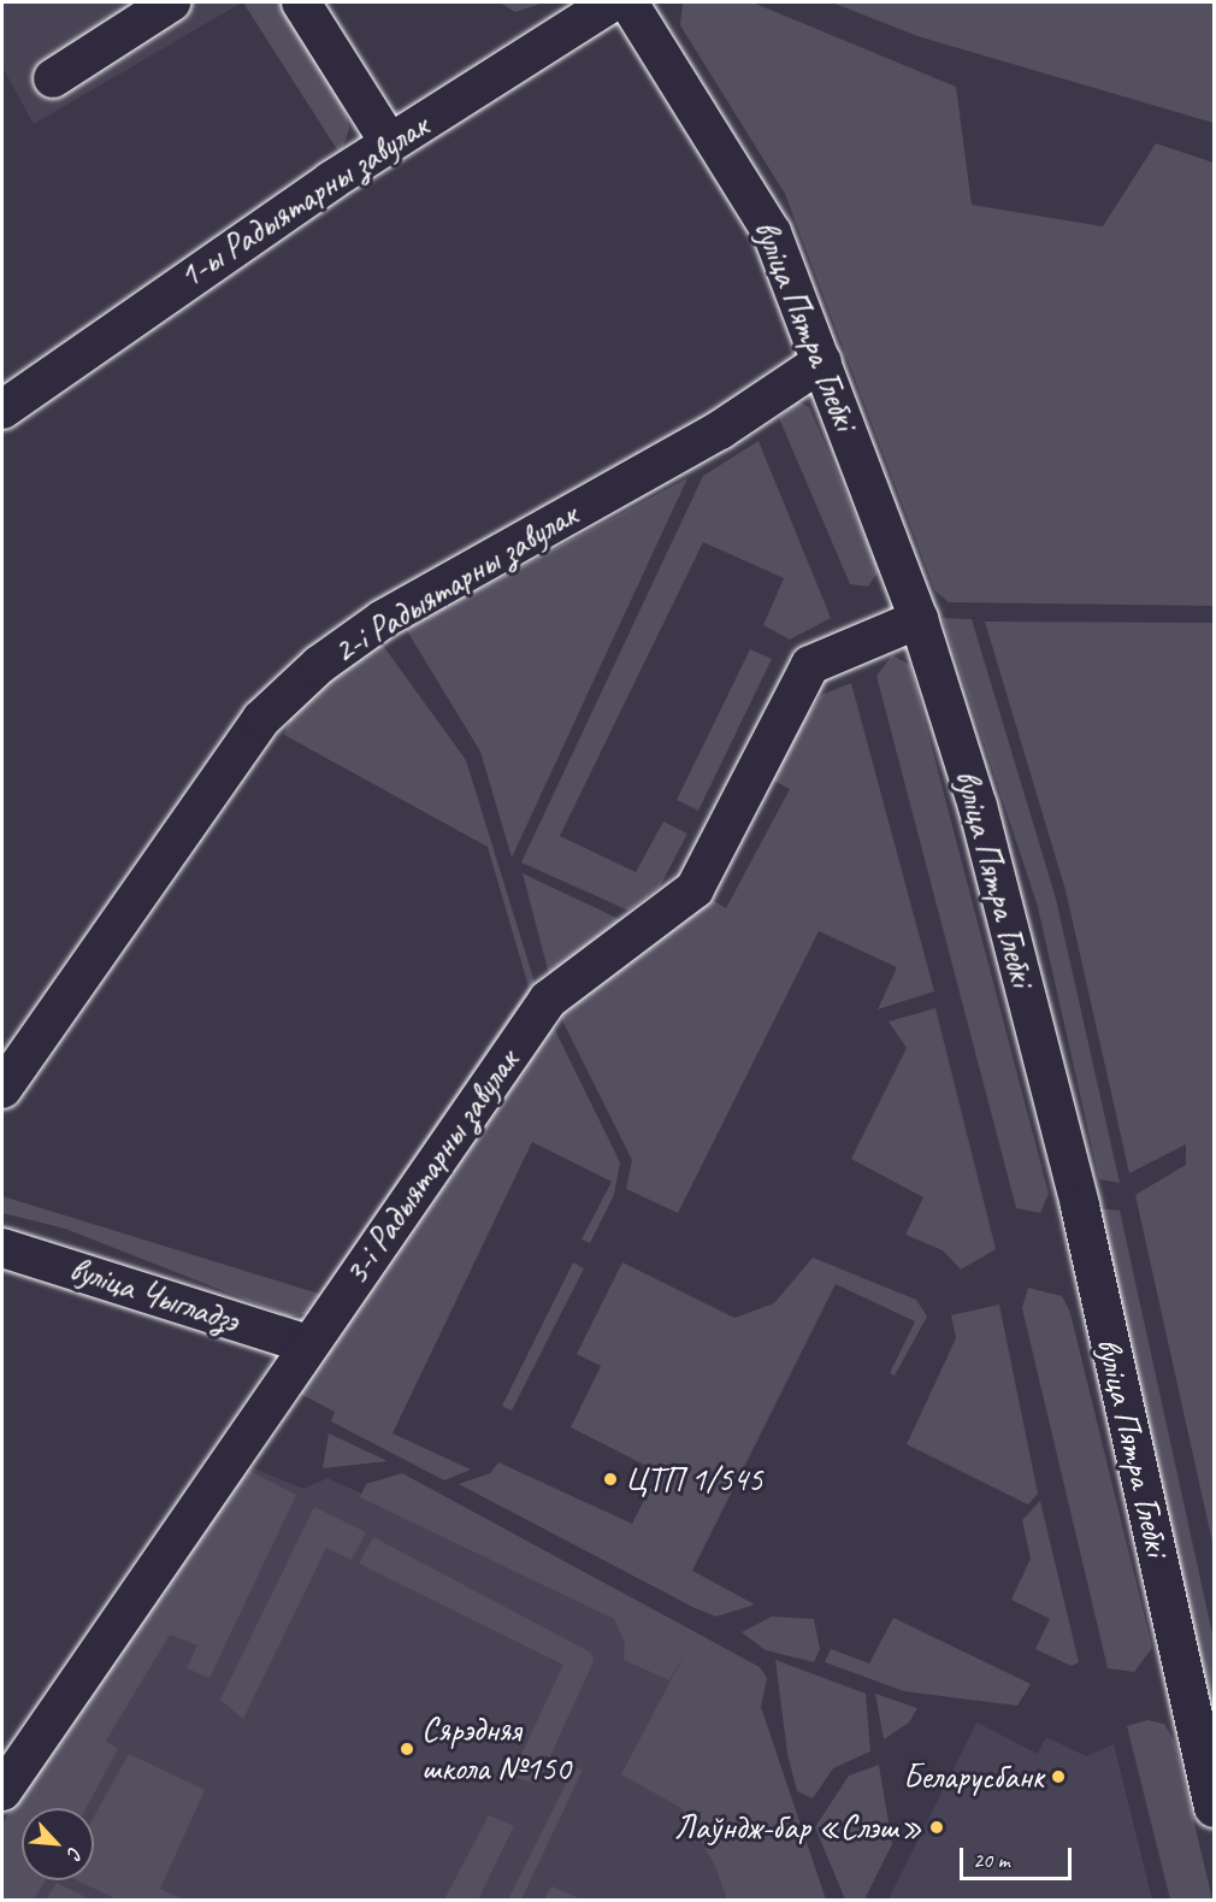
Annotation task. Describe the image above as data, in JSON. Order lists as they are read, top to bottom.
{
  "streets": {
    "street": [
      "1-ы Радыятарны завулак",
      "вуліца Пятра Глебкі",
      "2-і Радыятарны завулак",
      "3-і Радыятарны завулак",
      "вуліца Чыгладзэ"
    ]
  },
  "crossings": [
    ["вуліца Пятра Глебкі", "2-і Радыятарны завулак"],
    ["вуліца Пятра Глебкі", "3-і Радыятарны завулак"],
    ["3-і Радыятарны завулак", "вуліца Чыгладзэ"]
  ],
  "places": [
    "ЦТП 1/545",
    "Сярэдняя школа №150",
    "Беларусбанк",
    "Лаўндж-бар «Слэш»"
  ],
  "scale_bar": "20 m",
  "north": "bottom right"
}
